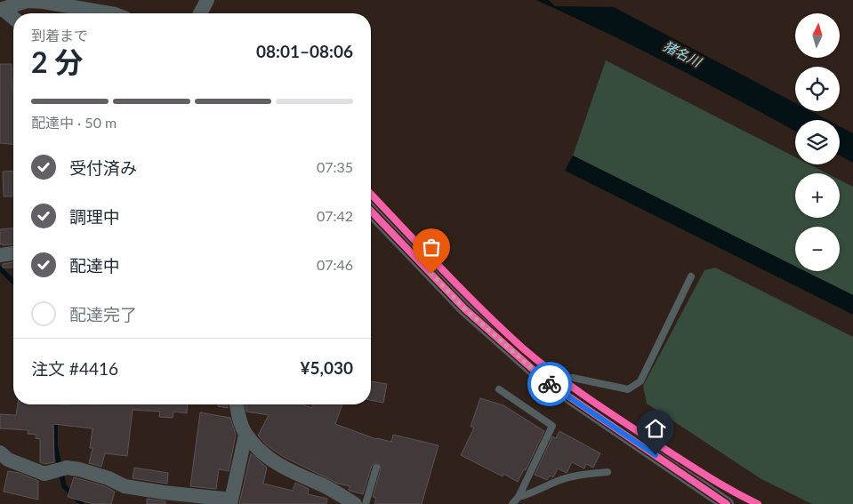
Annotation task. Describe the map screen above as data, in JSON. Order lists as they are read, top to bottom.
{
  "water": ["猪名川"],
  "north": "top",
  "page": {
    "map_buttons": ["+", "−"],
    "heading": ["2 分", "到着まで", "08:01–08:06"],
    "panel": ["注文 #4416", "¥5,030"],
    "bar": "配達中 · 50 m",
    "list": [
      ["受付済み", "07:35"],
      ["調理中", "07:42"],
      ["配達中", "07:46"],
      "配達完了"
    ]
  }
}
